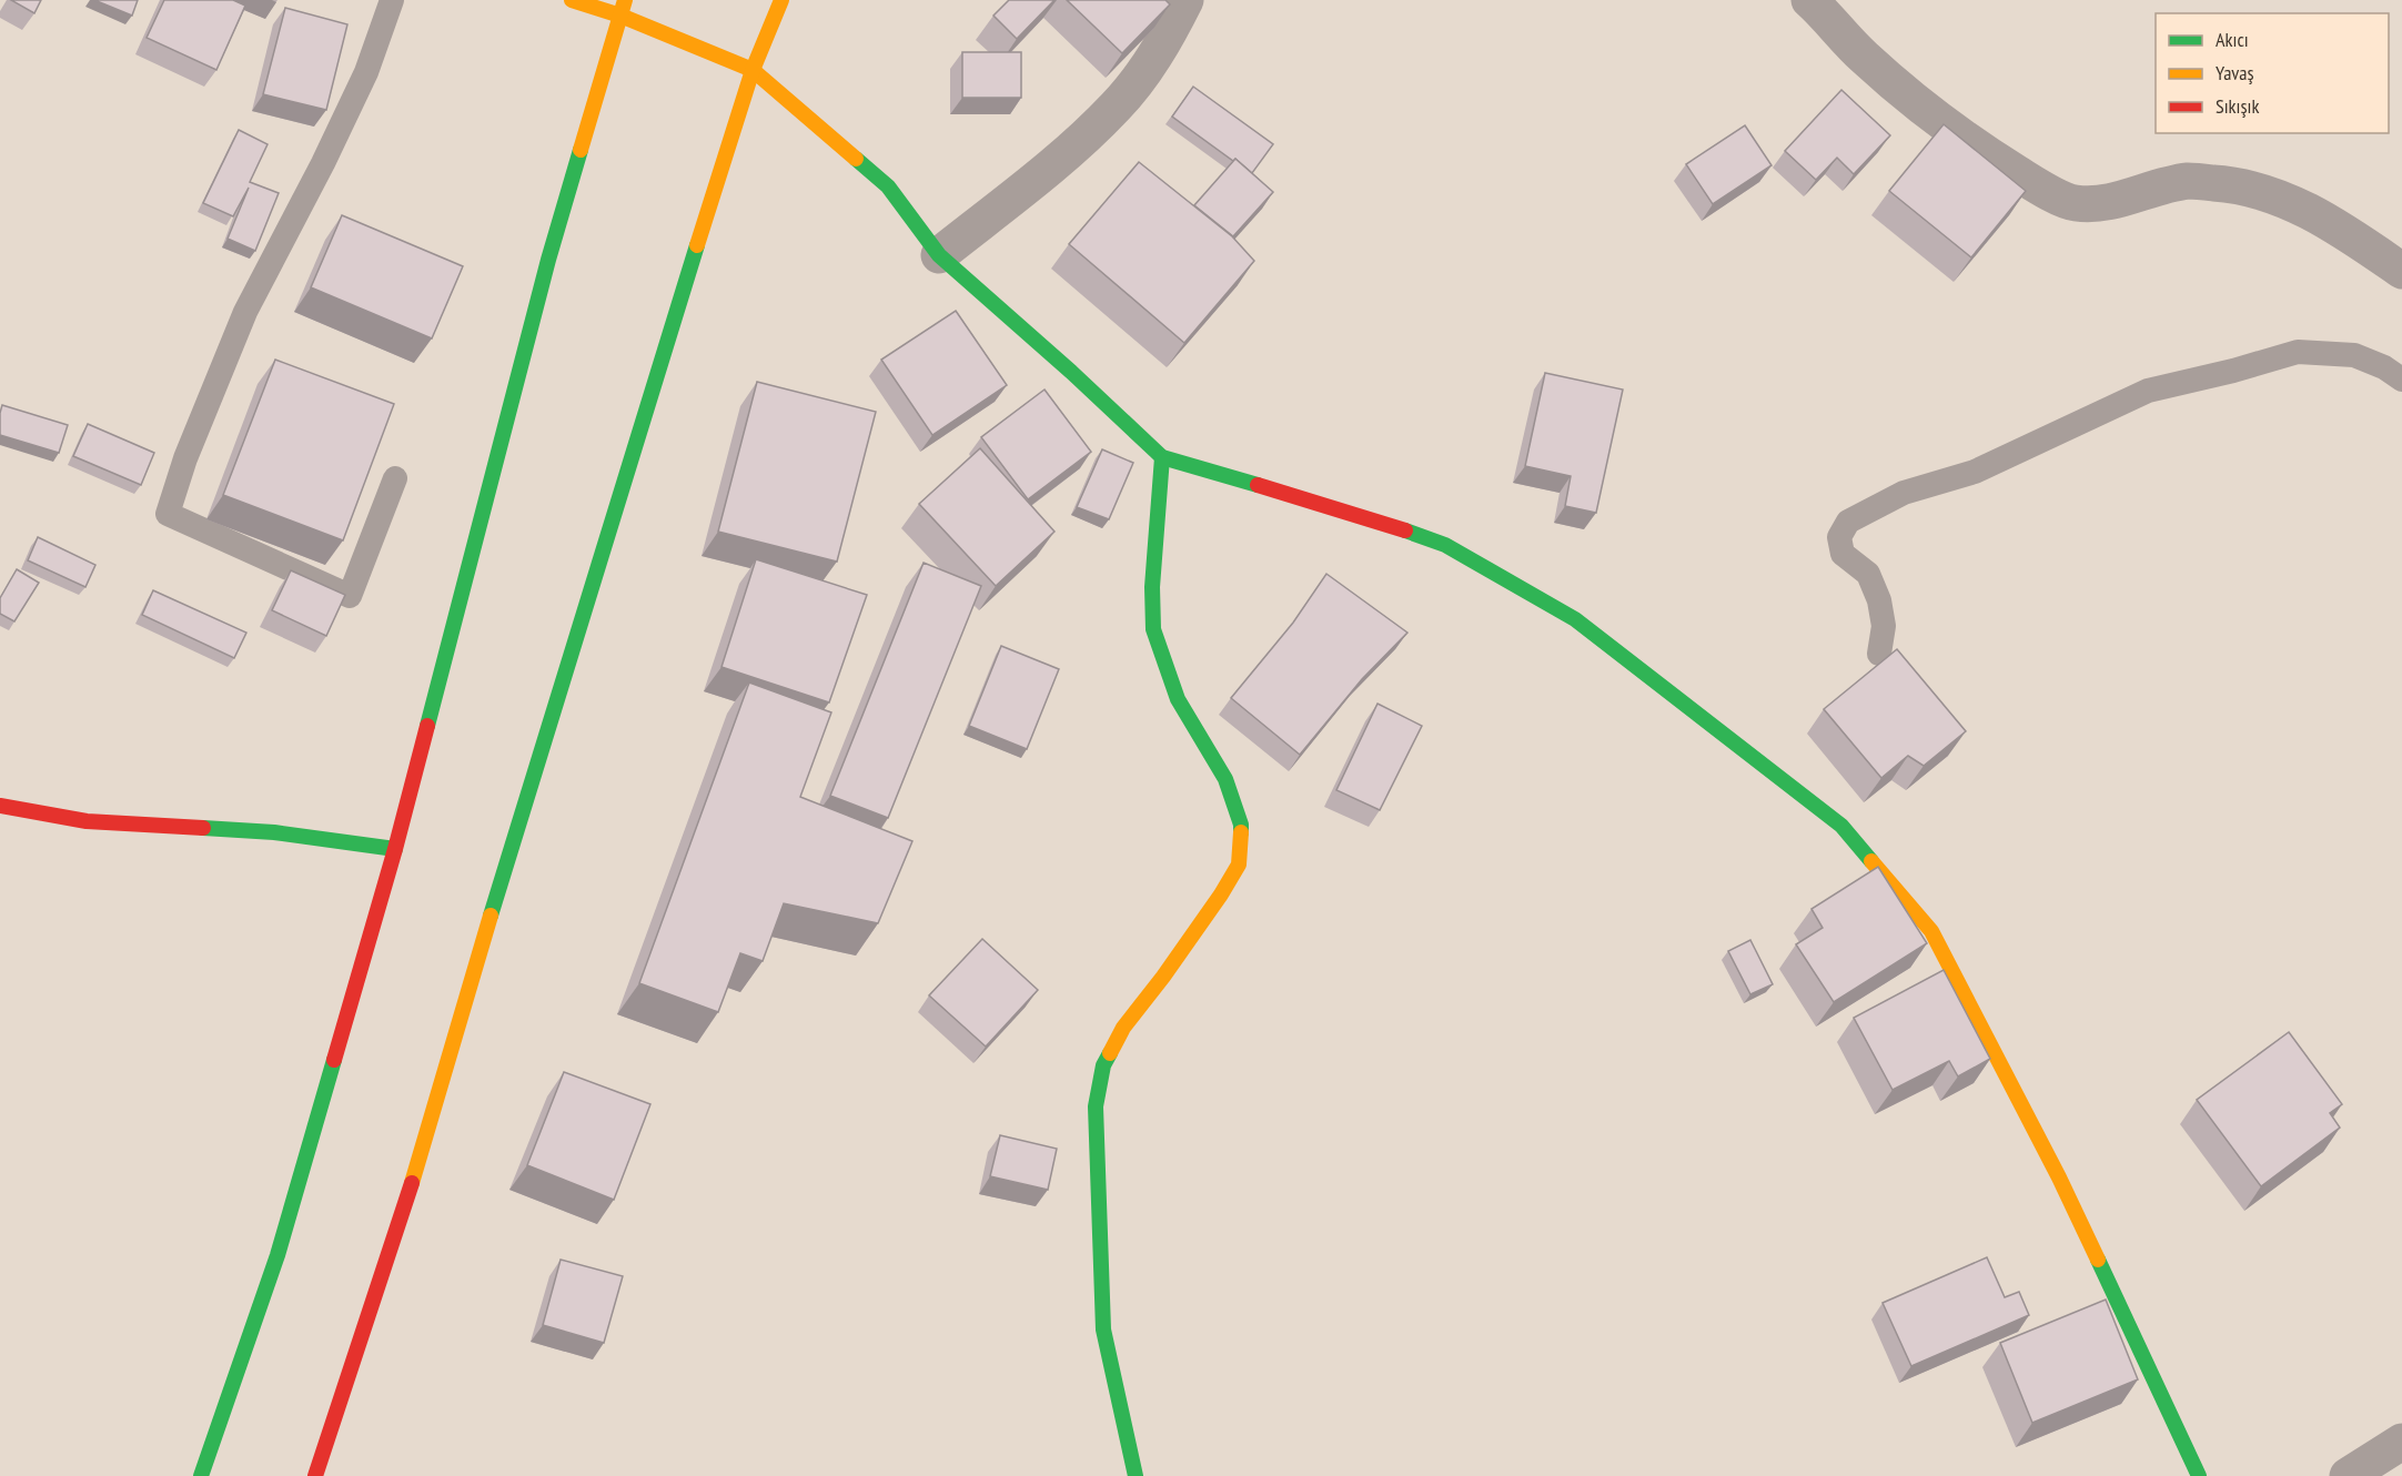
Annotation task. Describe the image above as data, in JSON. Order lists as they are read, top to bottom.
{
  "legend": ["Akıcı", "Yavaş", "Sıkışık"]
}
